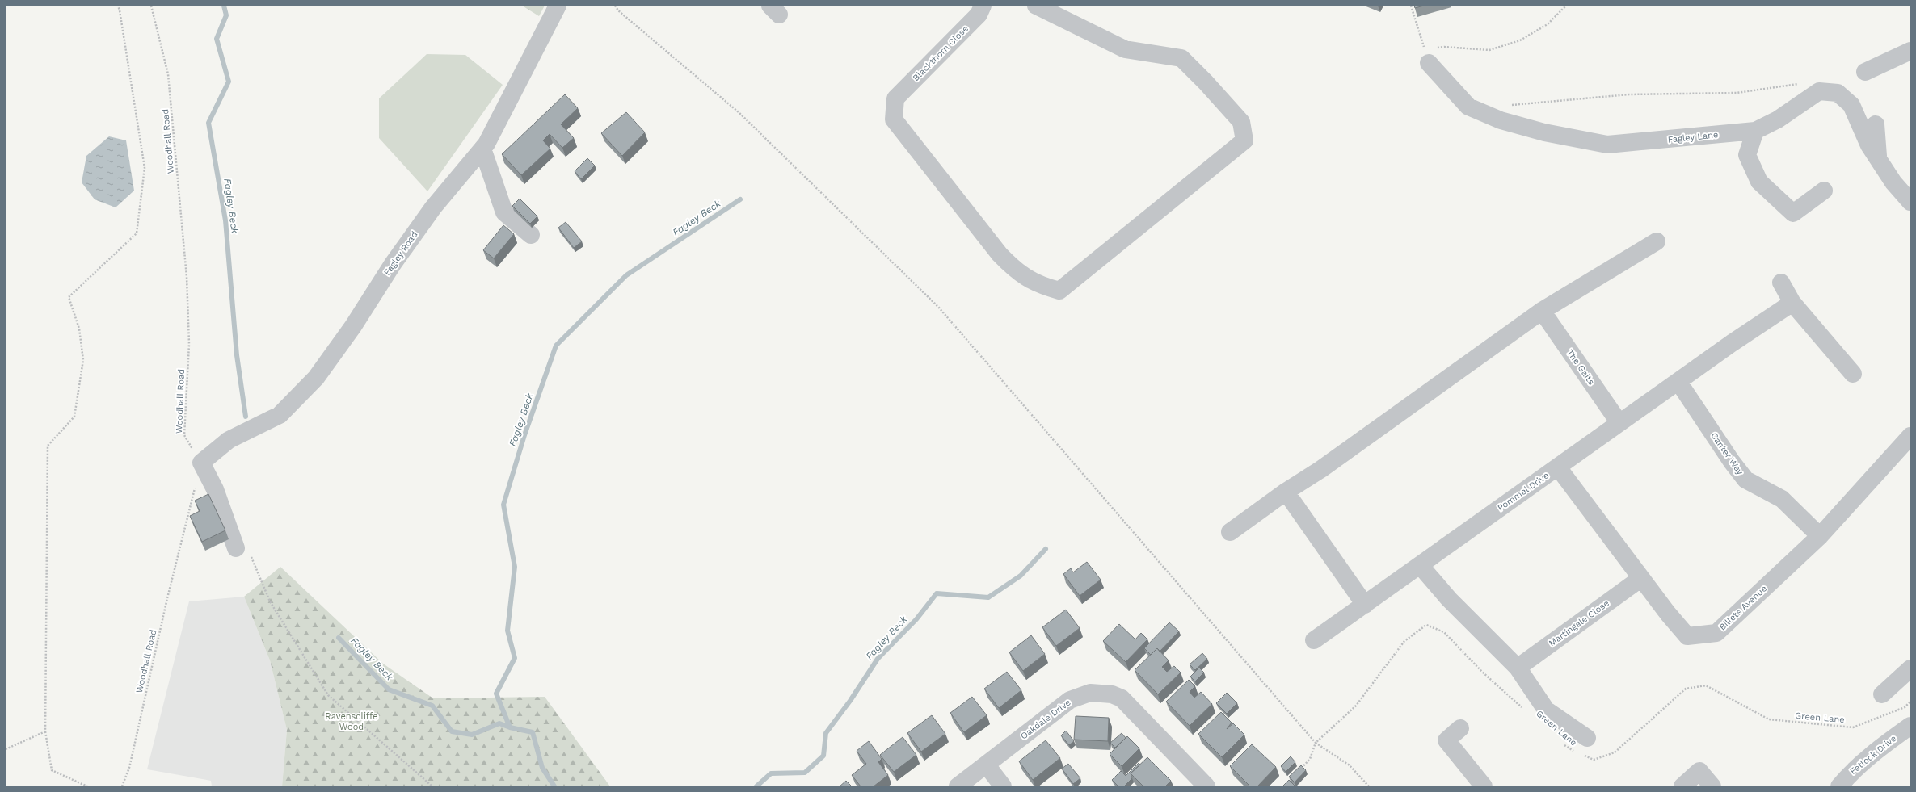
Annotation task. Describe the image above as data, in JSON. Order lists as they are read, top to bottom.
{
  "streets": {
    "street": [
      "Blackthorn Close",
      "Fagley Lane",
      "Fagley Road",
      "The Gaits",
      "Canter Way",
      "Pommel Drive",
      "Billets Avenue",
      "Martingale Close",
      "Oakdale Drive",
      "Fetlock Drive"
    ],
    "path": ["Woodhall Road", "Green Lane"]
  },
  "crossings": [
    ["Woodhall Road", "Fagley Road"],
    ["The Gaits", "Pommel Drive"],
    ["Canter Way", "Pommel Drive"],
    ["Canter Way", "Billets Avenue"],
    ["Pommel Drive", "Billets Avenue"],
    ["Billets Avenue", "Martingale Close"]
  ],
  "water": ["Fagley Beck"],
  "parks": ["Ravenscliffe Wood"]
}
